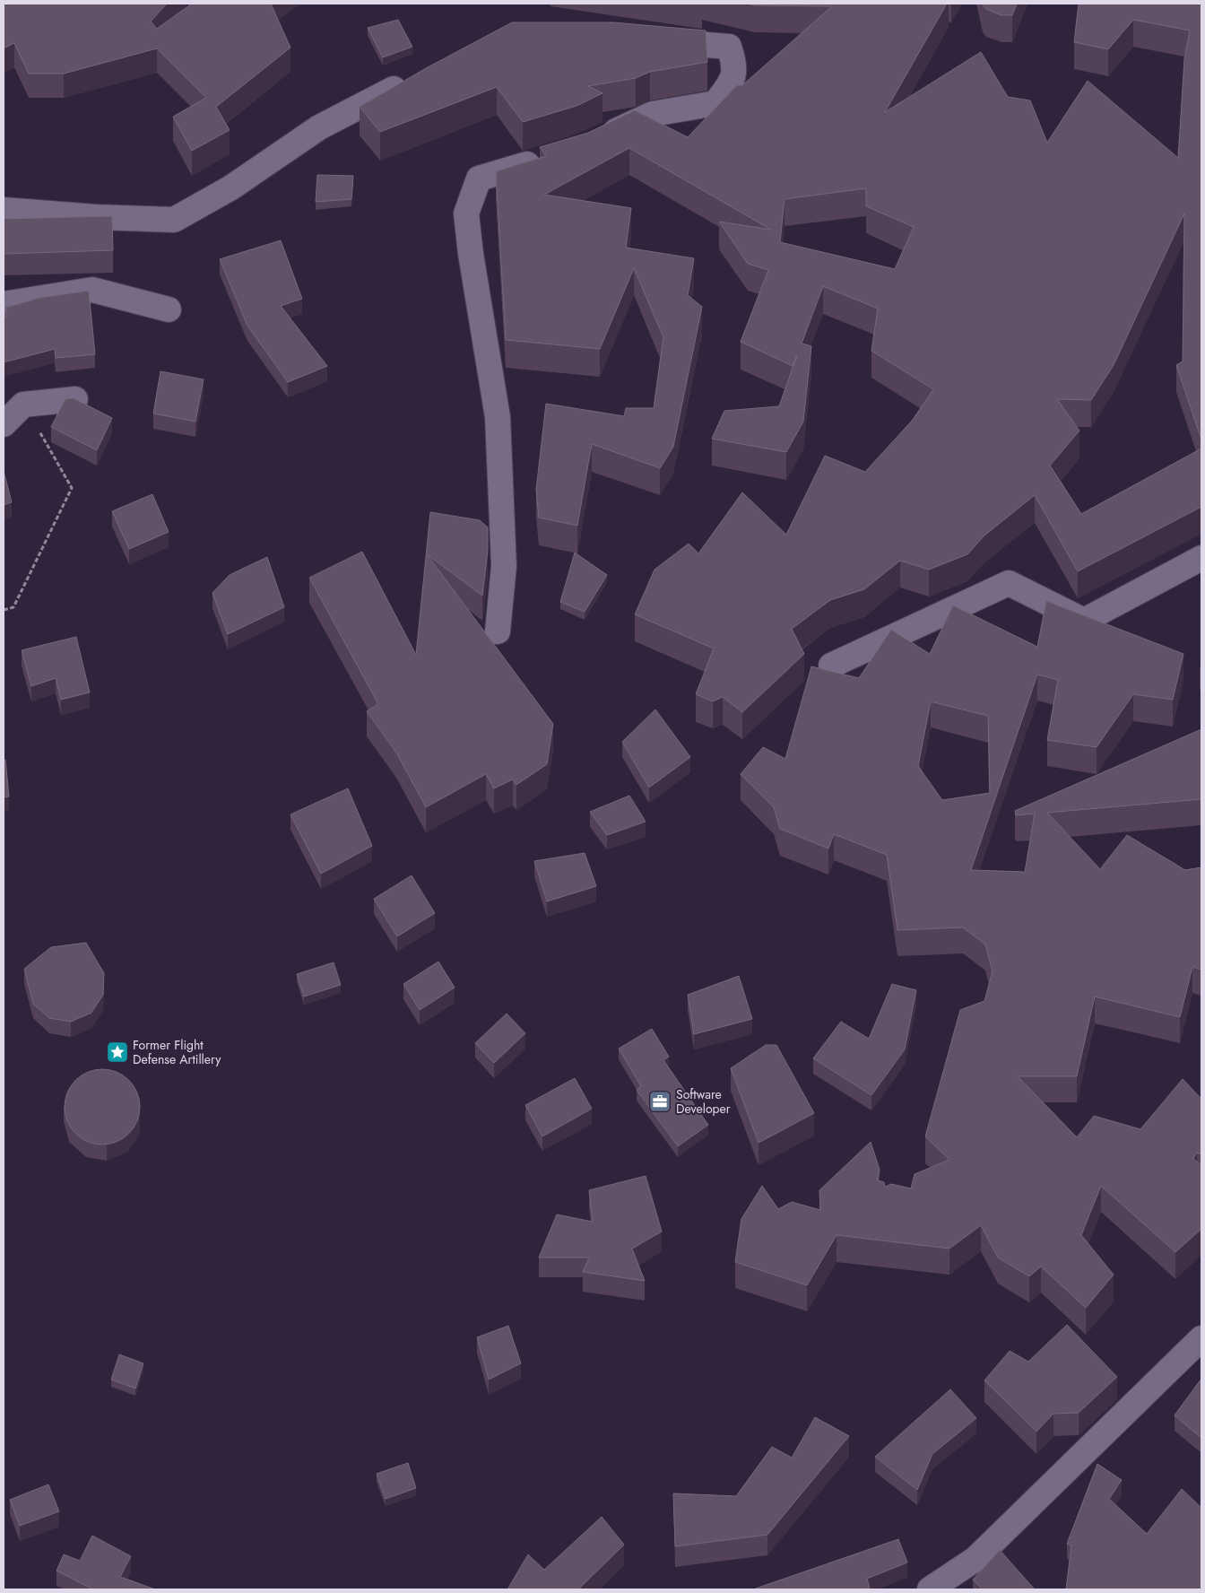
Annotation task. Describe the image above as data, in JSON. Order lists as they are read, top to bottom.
{
  "places": {
    "place": ["Former Flight Defense Artillery"],
    "office": ["Software Developer"]
  }
}
